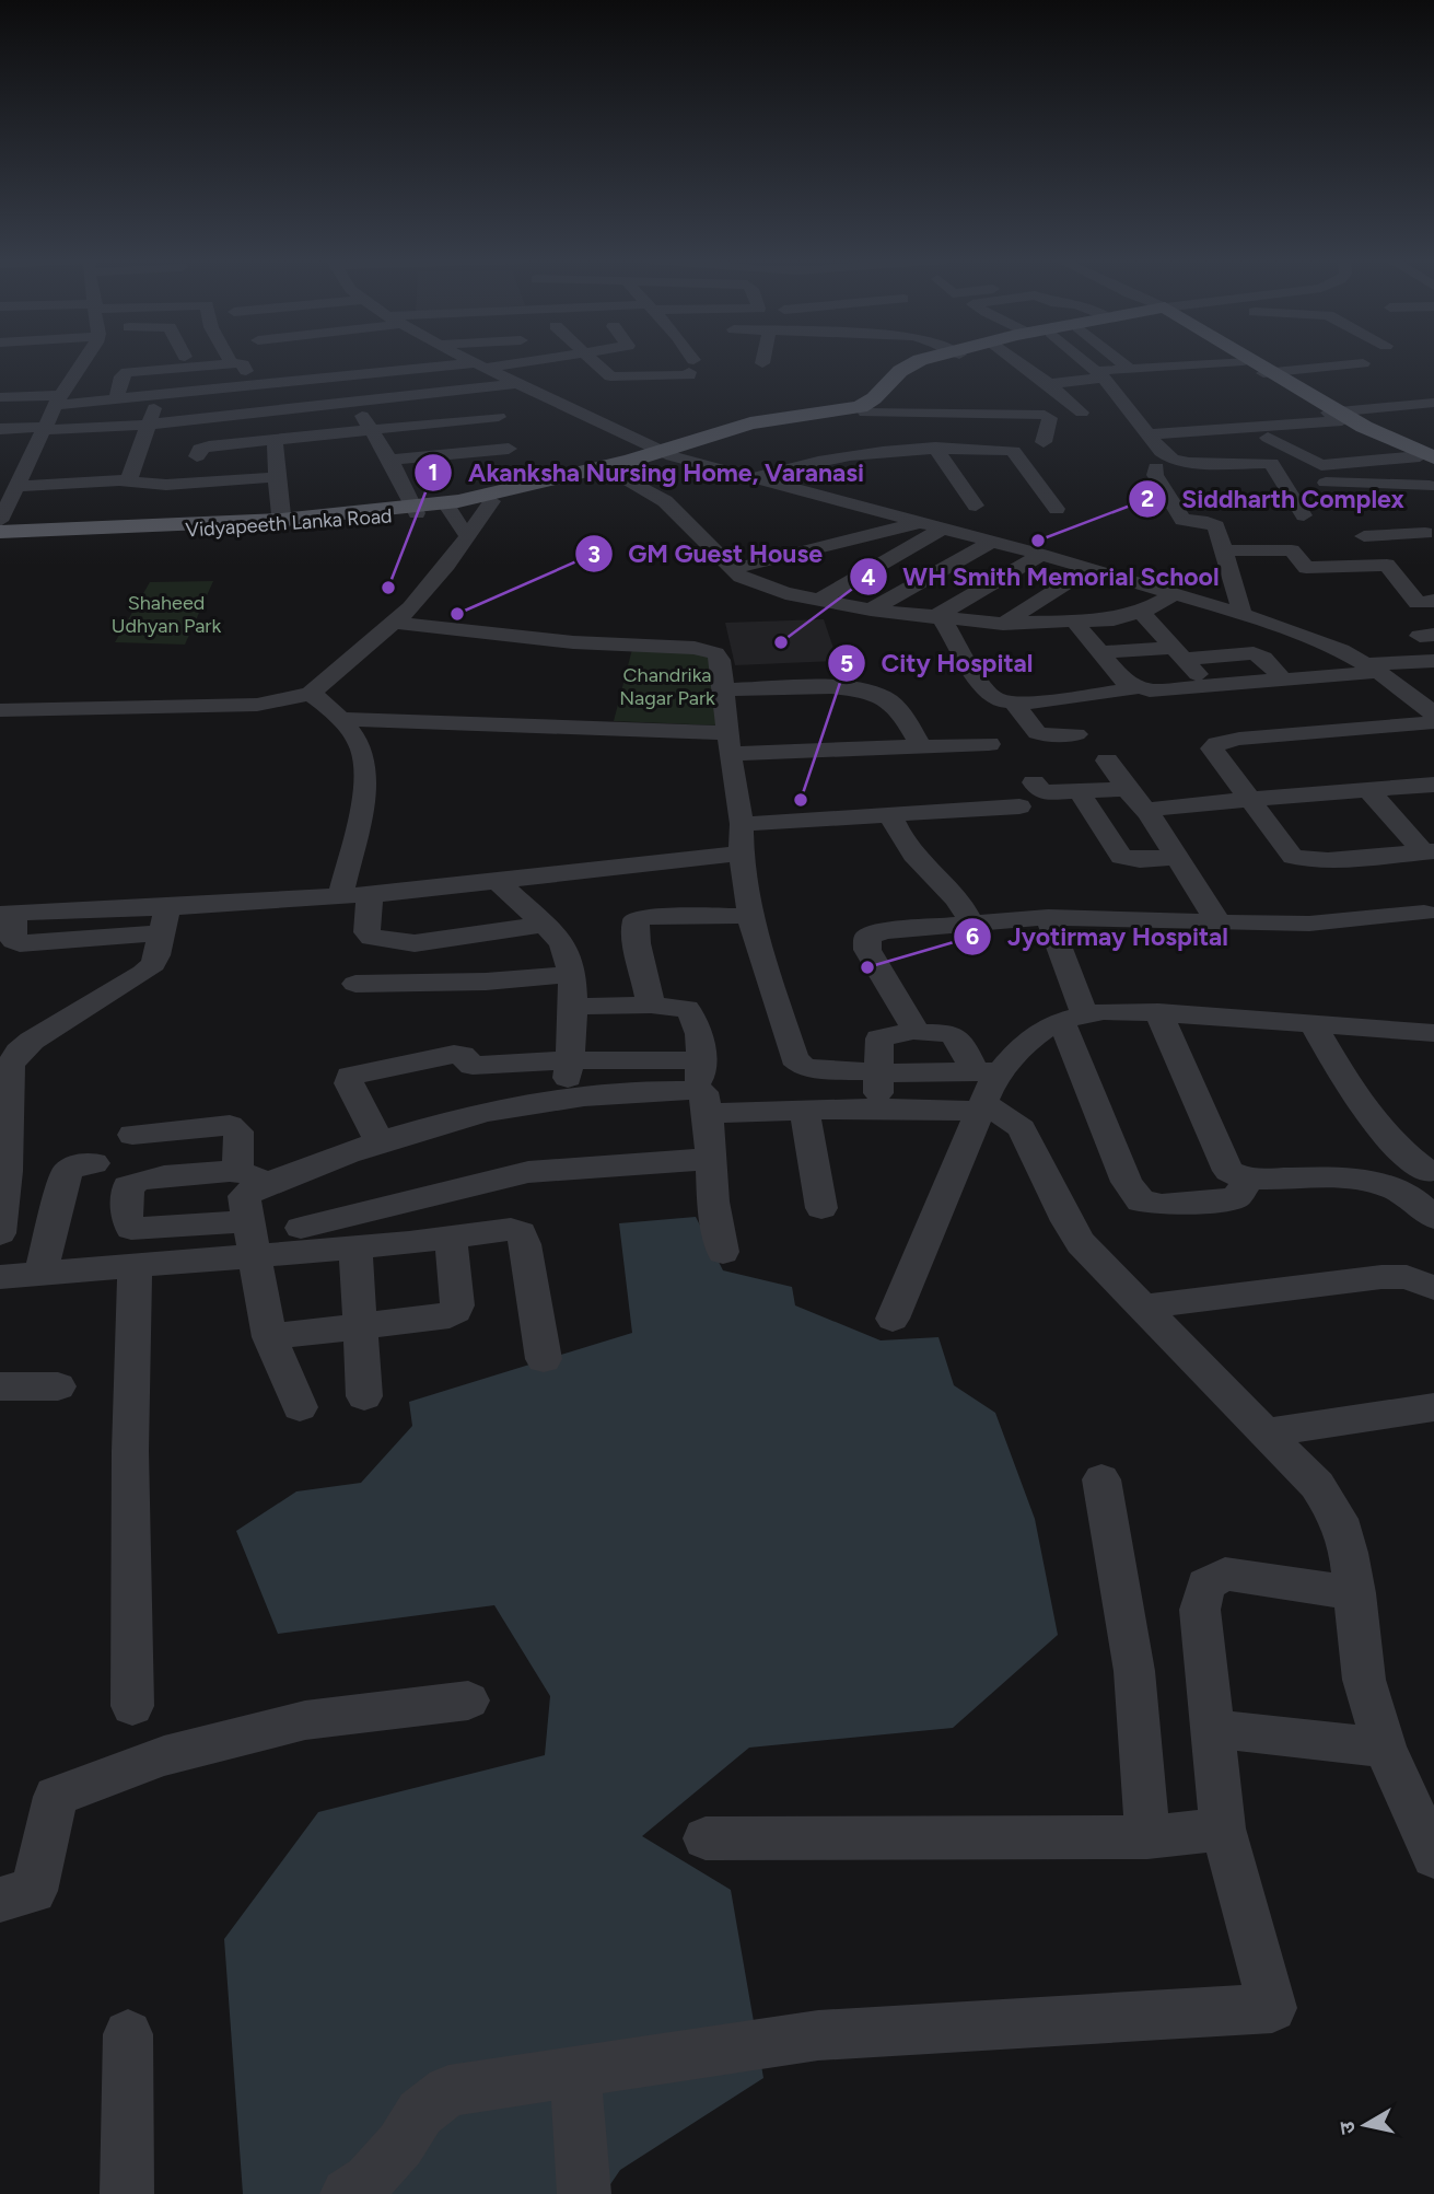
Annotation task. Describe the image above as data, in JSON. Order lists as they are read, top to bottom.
{
  "streets": {
    "main road": ["Vidyapeeth Lanka Road"]
  },
  "parks": ["Shaheed Udhyan Park", "Chandrika Nagar Park"],
  "places": [
    "Siddharth Complex",
    "Akanksha Nursing Home, Varanasi",
    "GM Guest House",
    "WH Smith Memorial School",
    "City Hospital",
    "Jyotirmay Hospital"
  ],
  "north": "left"
}
